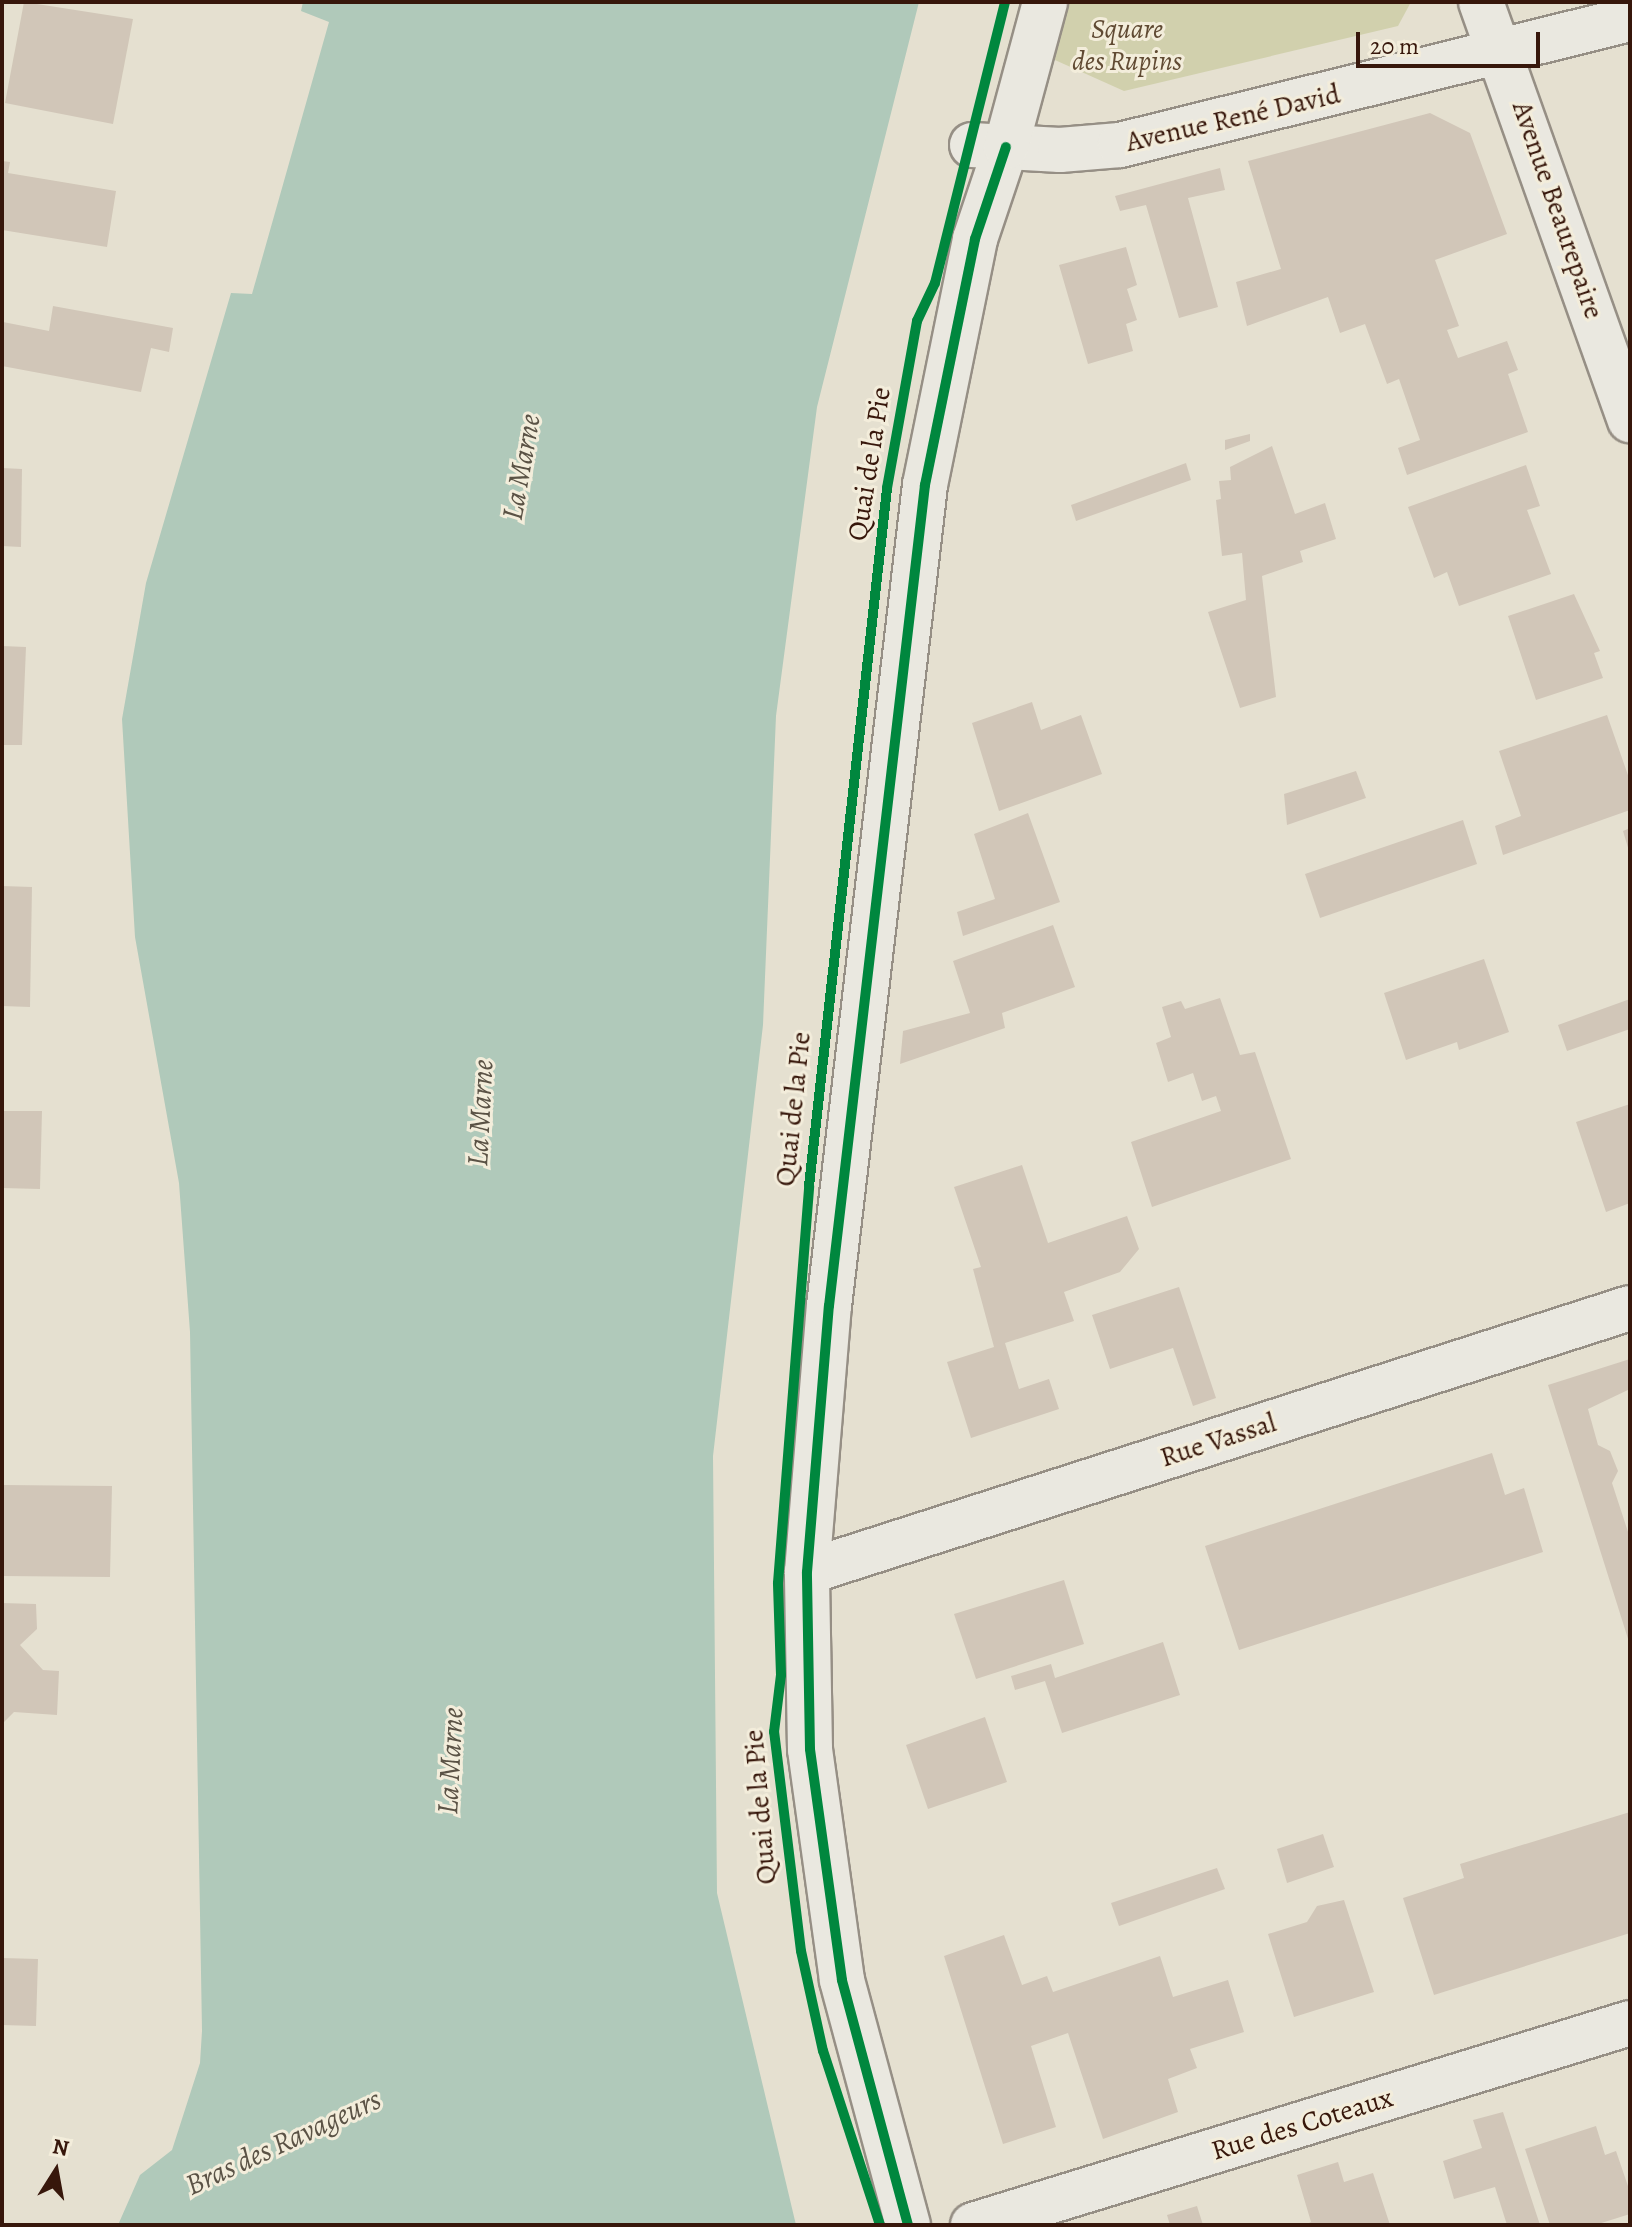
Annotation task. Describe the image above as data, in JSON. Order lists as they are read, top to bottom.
{
  "streets": {
    "street": [
      "Avenue René David",
      "Avenue Beaurepaire",
      "Quai de la Pie",
      "Rue Vassal",
      "Rue des Coteaux"
    ]
  },
  "crossings": [
    ["Avenue René David", "Avenue Beaurepaire"],
    ["Avenue René David", "Quai de la Pie"],
    ["Quai de la Pie", "Rue Vassal"]
  ],
  "water": ["La Marne", "Bras des Ravageurs"],
  "parks": ["Square des Rupins"],
  "scale_bar": "20 m",
  "north": "top"
}
